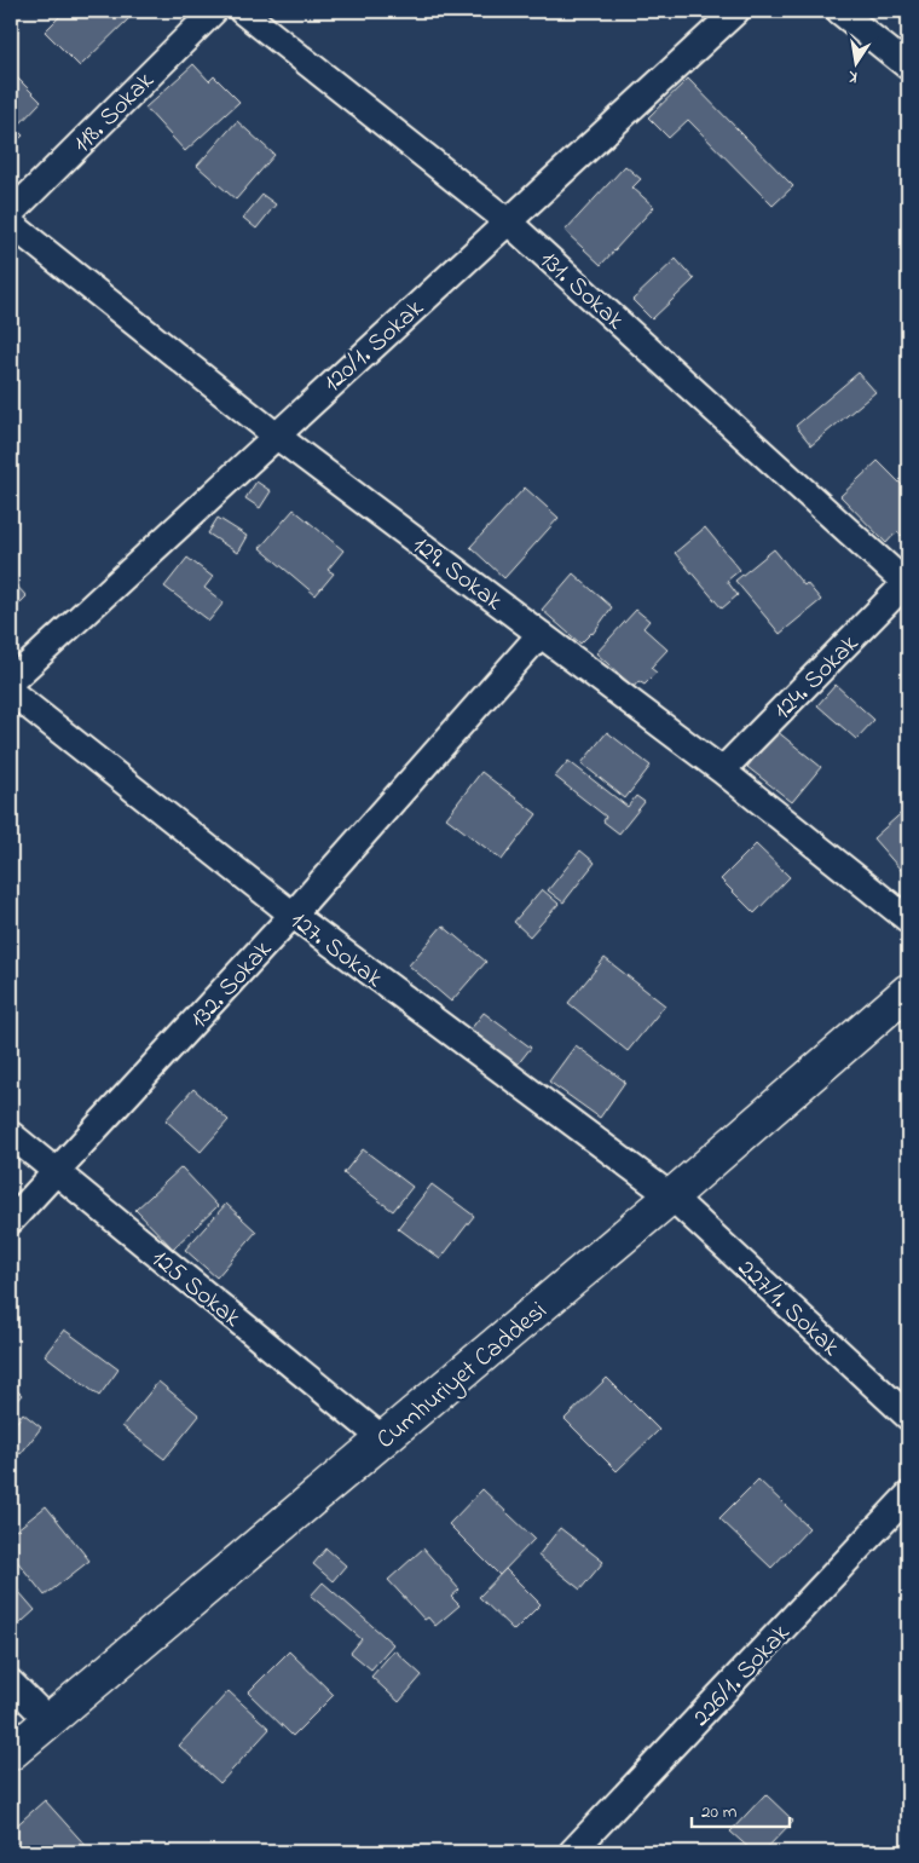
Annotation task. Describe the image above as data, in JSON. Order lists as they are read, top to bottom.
{
  "streets": {
    "main road": ["Cumhuriyet Caddesi"],
    "street": [
      "118. Sokak",
      "131. Sokak",
      "120/1. Sokak",
      "129. Sokak",
      "124. Sokak",
      "127. Sokak",
      "132. Sokak",
      "125 Sokak",
      "227/1. Sokak",
      "226/1. Sokak"
    ]
  },
  "crossings": [
    ["131. Sokak", "120/1. Sokak"],
    ["131. Sokak", "124. Sokak"],
    ["120/1. Sokak", "129. Sokak"],
    ["129. Sokak", "124. Sokak"],
    ["129. Sokak", "132. Sokak"],
    ["127. Sokak", "132. Sokak"],
    ["127. Sokak", "227/1. Sokak"],
    ["127. Sokak", "Cumhuriyet Caddesi"],
    ["132. Sokak", "125 Sokak"],
    ["125 Sokak", "Cumhuriyet Caddesi"],
    ["227/1. Sokak", "Cumhuriyet Caddesi"]
  ],
  "scale_bar": "20 m",
  "north": "bottom"
}
